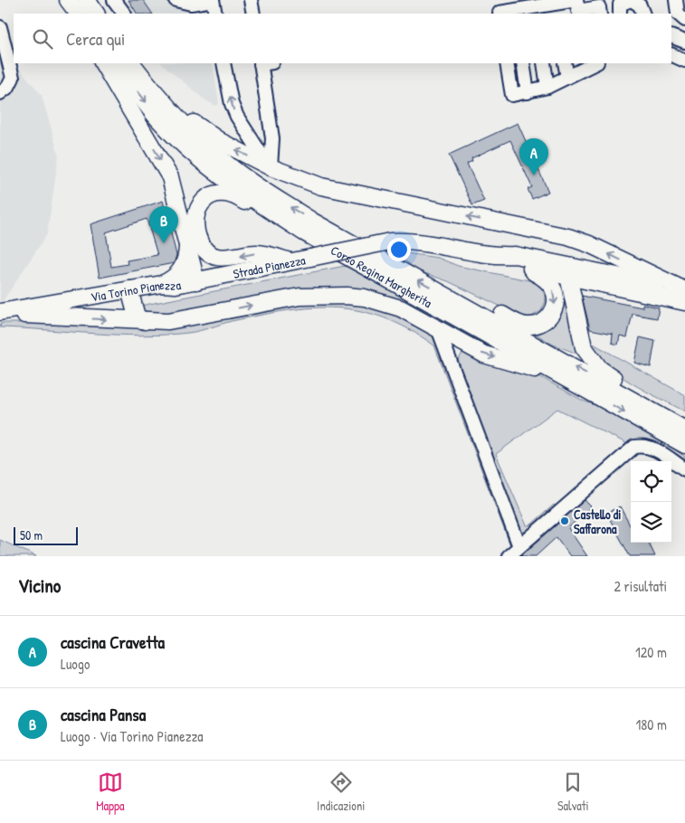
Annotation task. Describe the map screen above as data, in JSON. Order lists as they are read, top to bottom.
{
  "streets": {
    "main road": ["Strada Pianezza", "Corso Regina Margherita", "Via Torino Pianezza"]
  },
  "crossings": [
    ["Strada Pianezza", "Via Torino Pianezza"]
  ],
  "places": ["Castello di Saffarona"],
  "scale_bar": "50 m",
  "page": {
    "search": "Cerca qui",
    "pins": ["A", "B"],
    "scale": "50 m",
    "heading": ["Vicino", "2 risultati"],
    "list": [
      {
        "mark": "A",
        "name": "cascina Cravetta",
        "note": "Luogo",
        "value": "120 m"
      },
      {
        "mark": "B",
        "name": "cascina Pansa",
        "note": "Luogo · Via Torino Pianezza",
        "value": "180 m"
      }
    ],
    "nav": ["Mappa", "Indicazioni", "Salvati"]
  }
}
